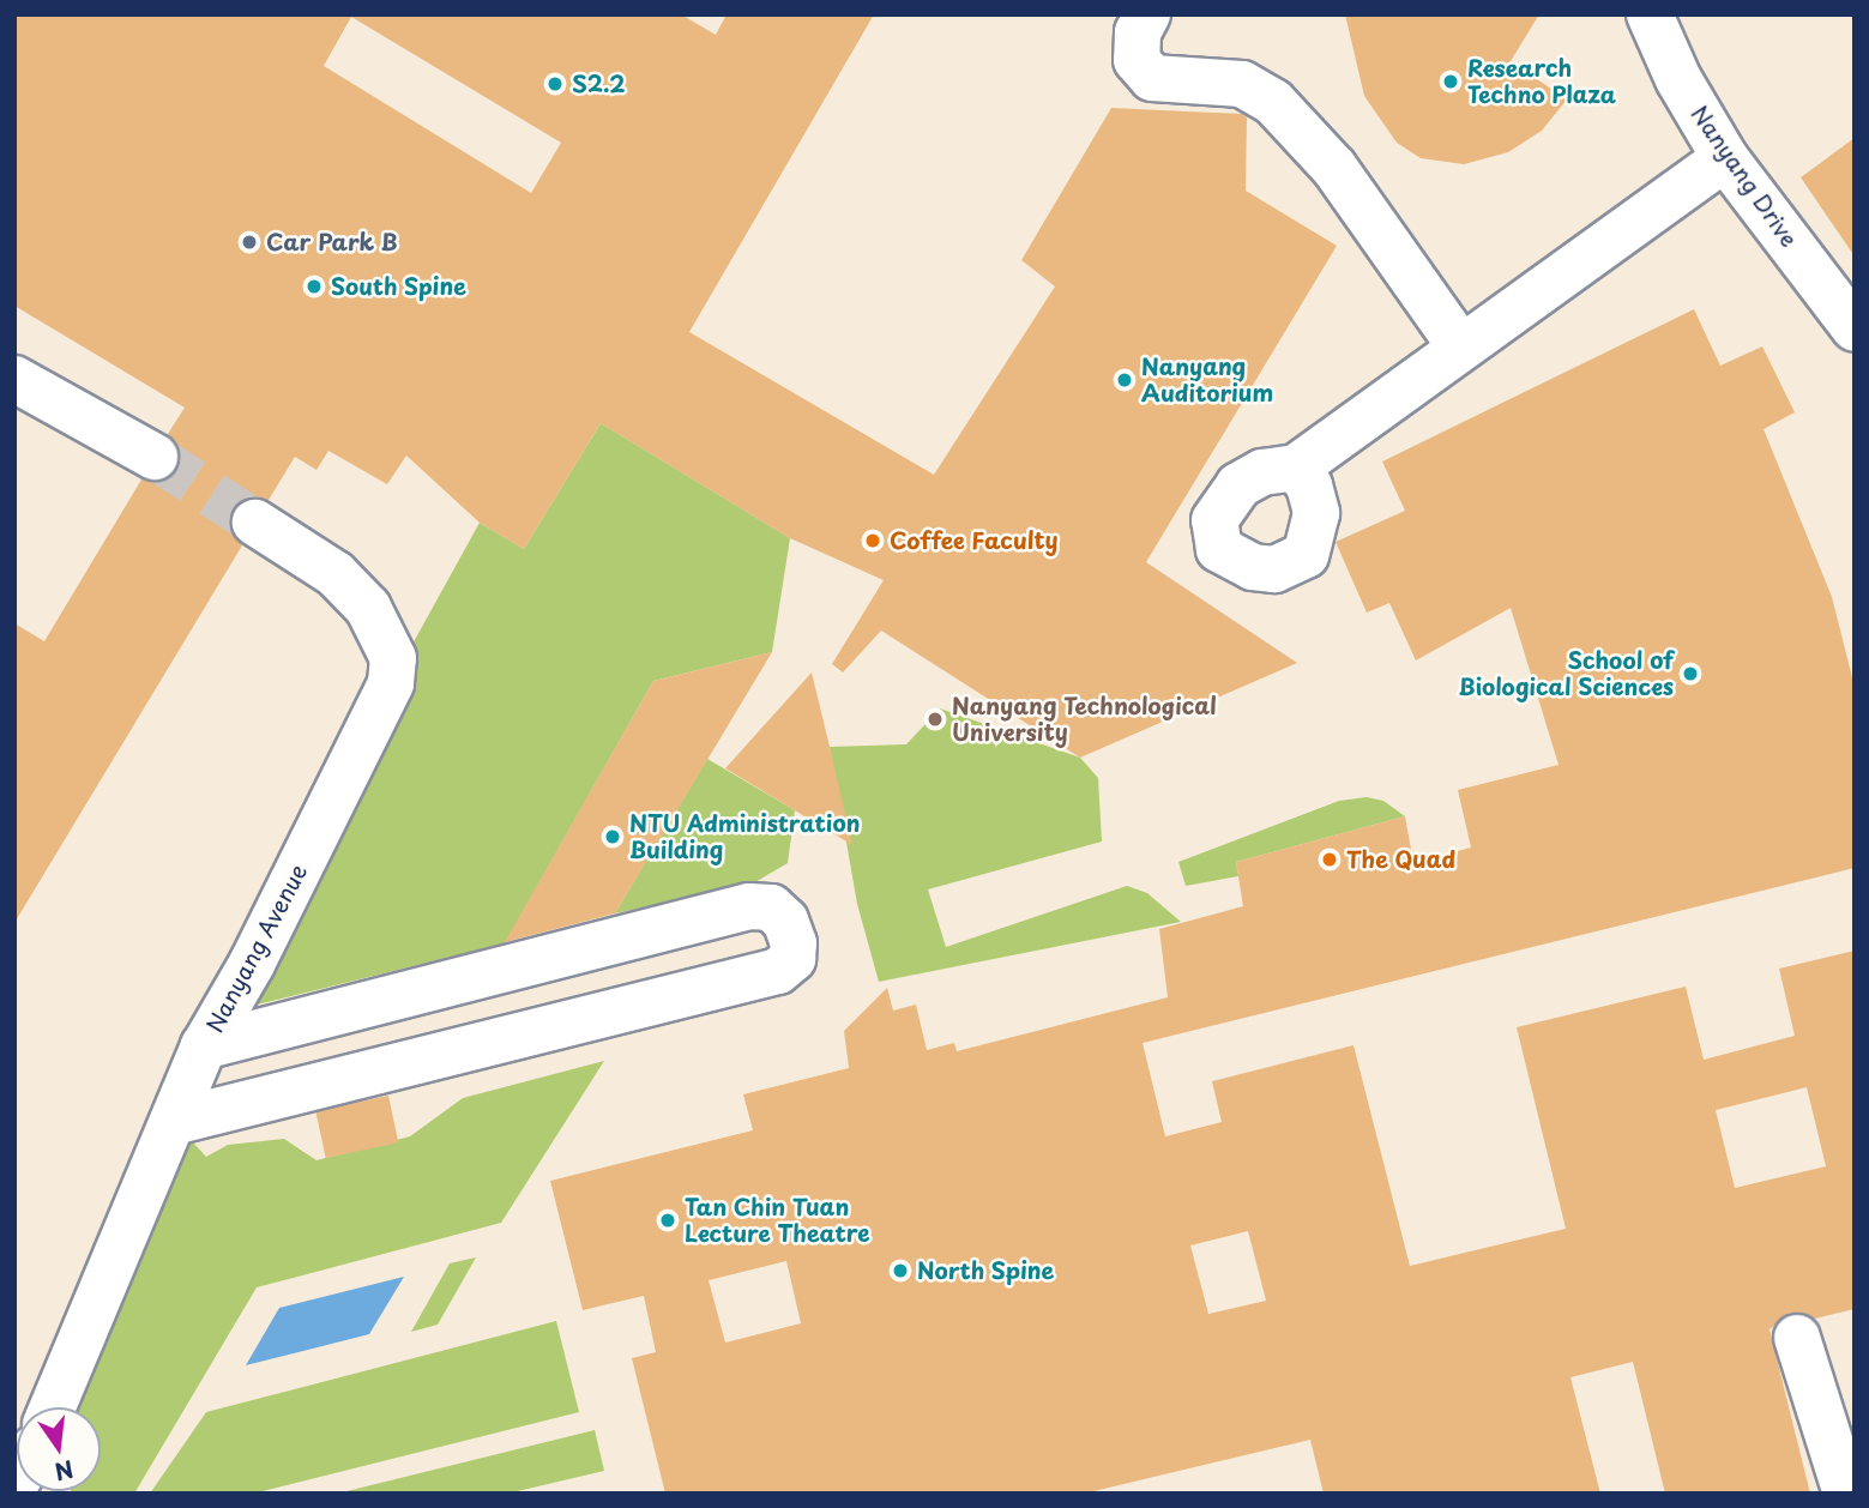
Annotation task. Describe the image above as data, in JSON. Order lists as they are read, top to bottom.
{
  "streets": {
    "street": ["Nanyang Drive", "Nanyang Avenue"]
  },
  "places": [
    "Research Techno Plaza",
    "S2.2",
    "Car Park B",
    "South Spine",
    "Nanyang Auditorium",
    "Coffee Faculty",
    "School of Biological Sciences",
    "Nanyang Technological University",
    "NTU Administration Building",
    "The Quad",
    "Tan Chin Tuan Lecture Theatre",
    "North Spine"
  ],
  "north": "bottom"
}
